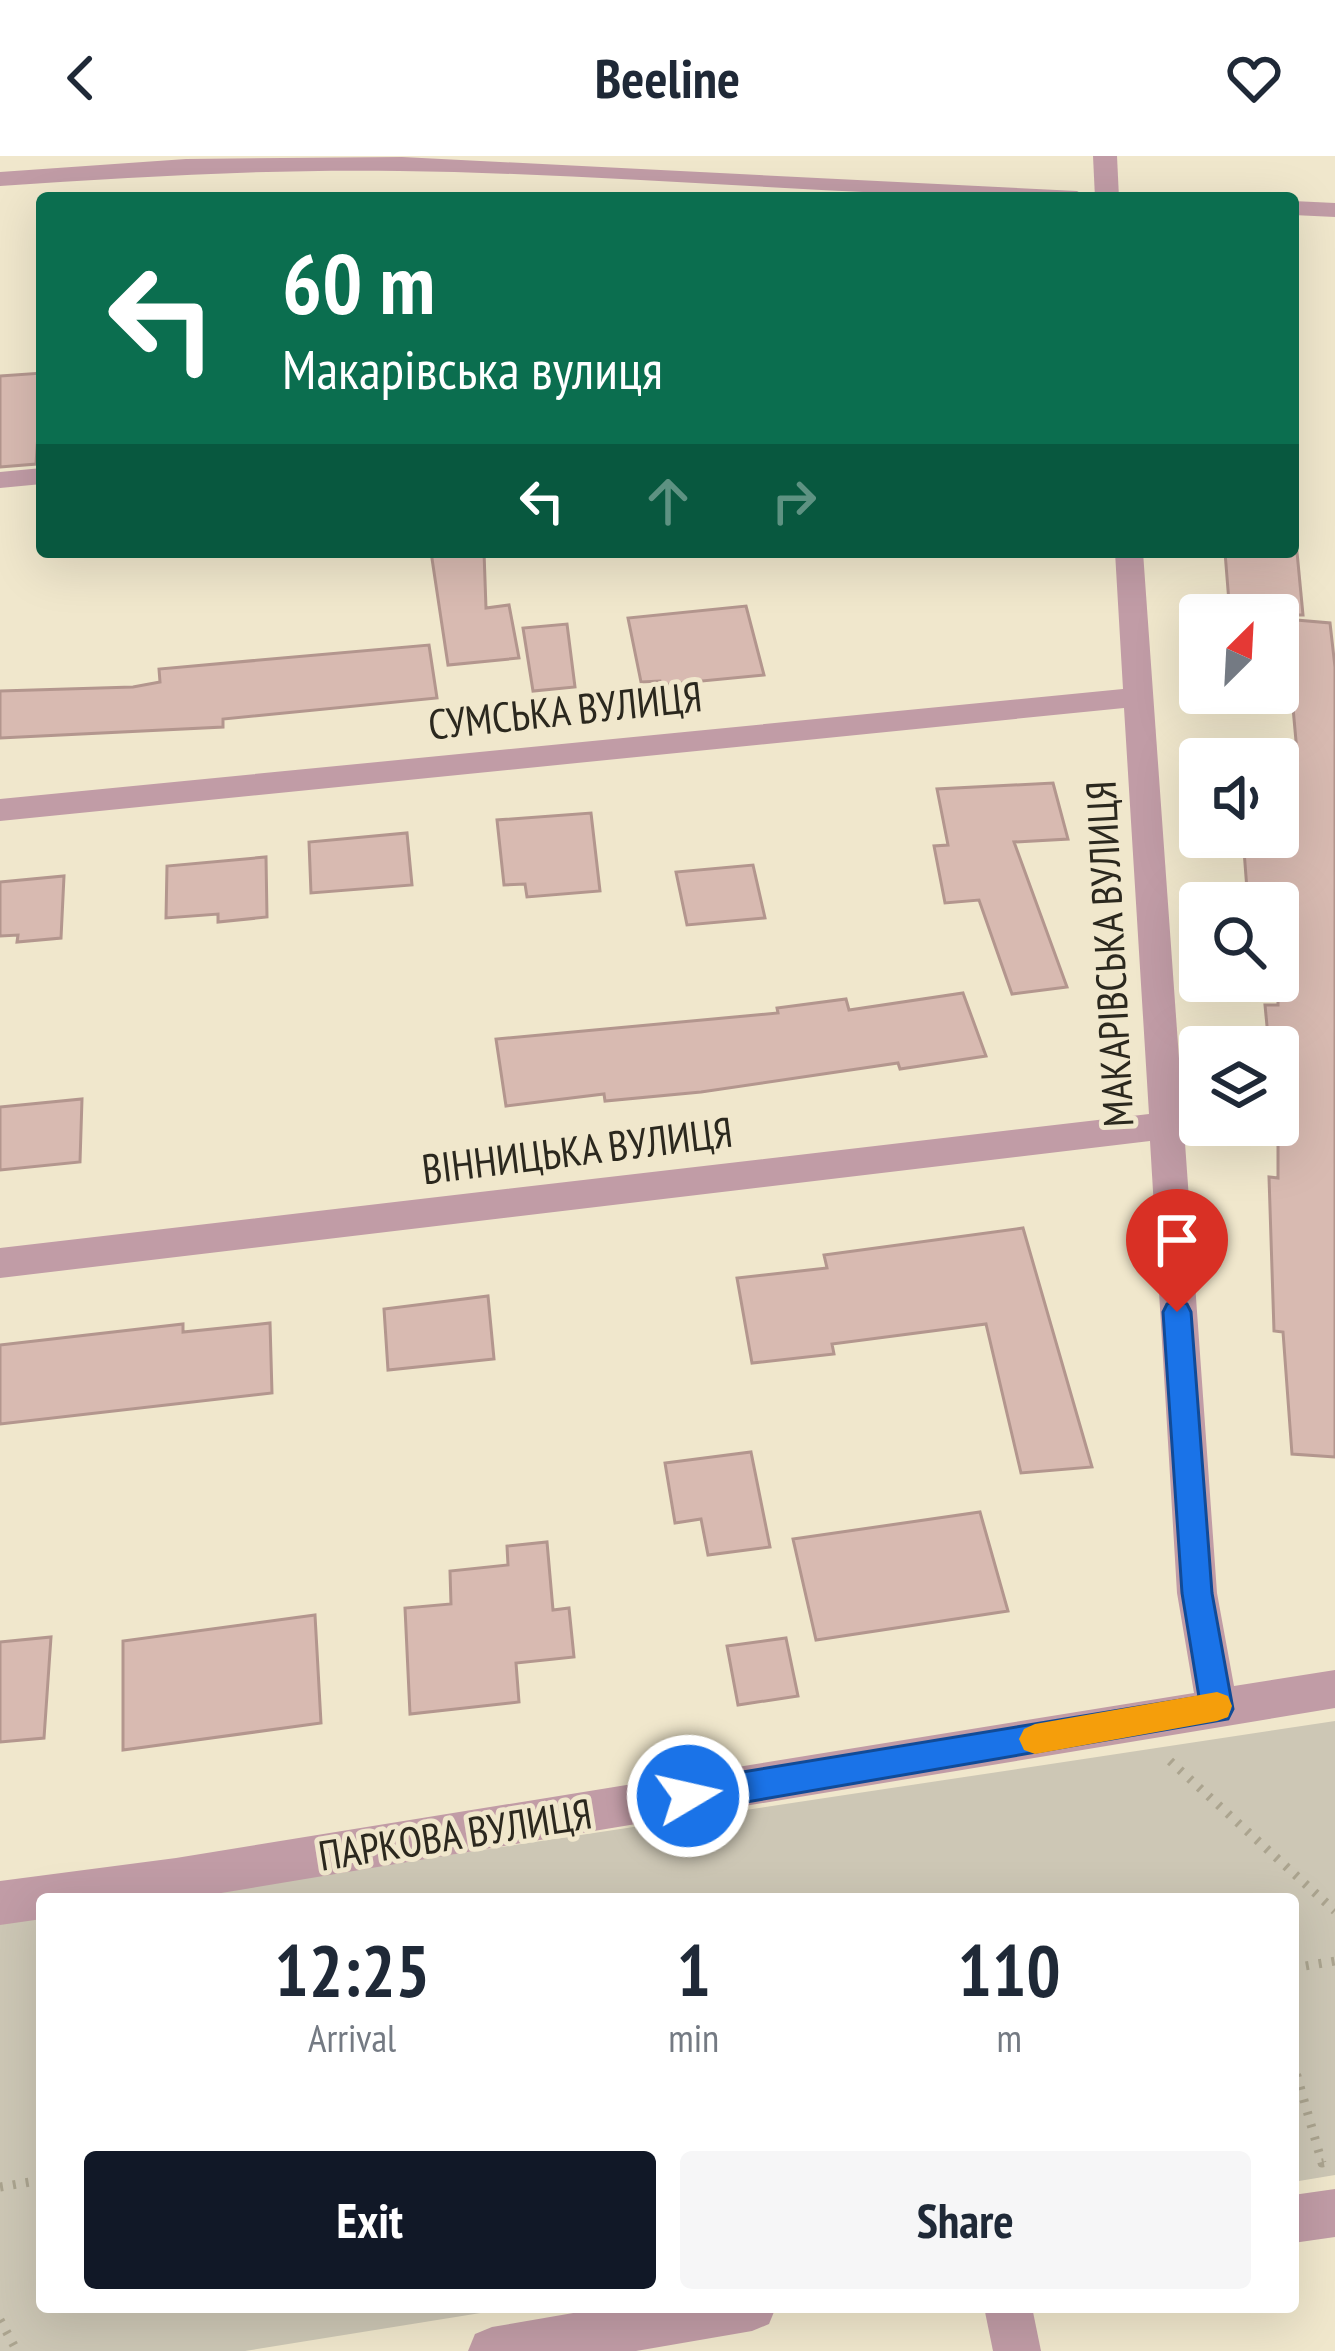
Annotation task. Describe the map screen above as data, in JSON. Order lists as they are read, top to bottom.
{
  "streets": {
    "street": [
      "СУМСЬКА ВУЛИЦЯ",
      "МАКАРІВСЬКА ВУЛИЦЯ",
      "ВІННИЦЬКА ВУЛИЦЯ",
      "ПАРКОВА ВУЛИЦЯ"
    ]
  },
  "crossings": [
    ["СУМСЬКА ВУЛИЦЯ", "МАКАРІВСЬКА ВУЛИЦЯ"],
    ["МАКАРІВСЬКА ВУЛИЦЯ", "ВІННИЦЬКА ВУЛИЦЯ"],
    ["МАКАРІВСЬКА ВУЛИЦЯ", "ПАРКОВА ВУЛИЦЯ"]
  ],
  "north": "top right",
  "page": {
    "header": "Beeline",
    "turn": ["60 m", "Макарівська вулиця"],
    "eta": [
      "12:25",
      "Arrival",
      "1",
      "min",
      "110",
      "m"
    ],
    "buttons": ["Exit", "Share"]
  }
}
